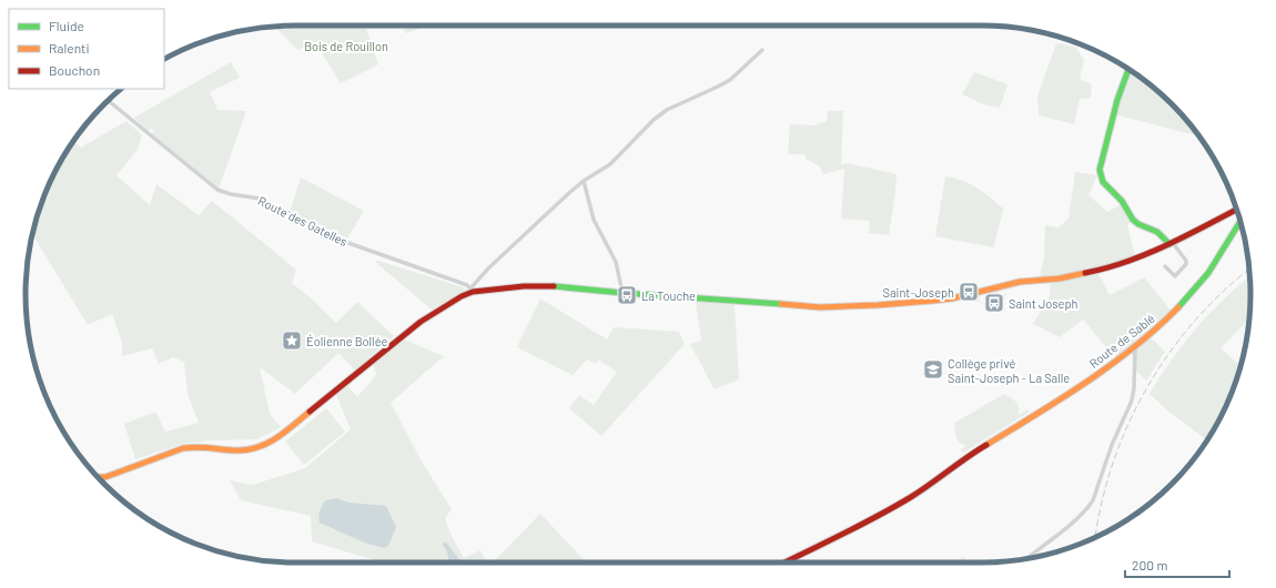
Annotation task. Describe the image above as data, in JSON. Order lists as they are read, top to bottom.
{
  "streets": {
    "street": ["Route des Gatelles", "Route de Sablé"]
  },
  "parks": ["Bois de Rouillon"],
  "places": {
    "bus stop": ["Saint-Joseph", "La Touche", "Saint Joseph"],
    "place": ["Éolienne Bollée"],
    "school or university": ["Collège privé Saint-Joseph - La Salle"]
  },
  "legend": ["Fluide", "Ralenti", "Bouchon"],
  "scale_bar": "200 m"
}
